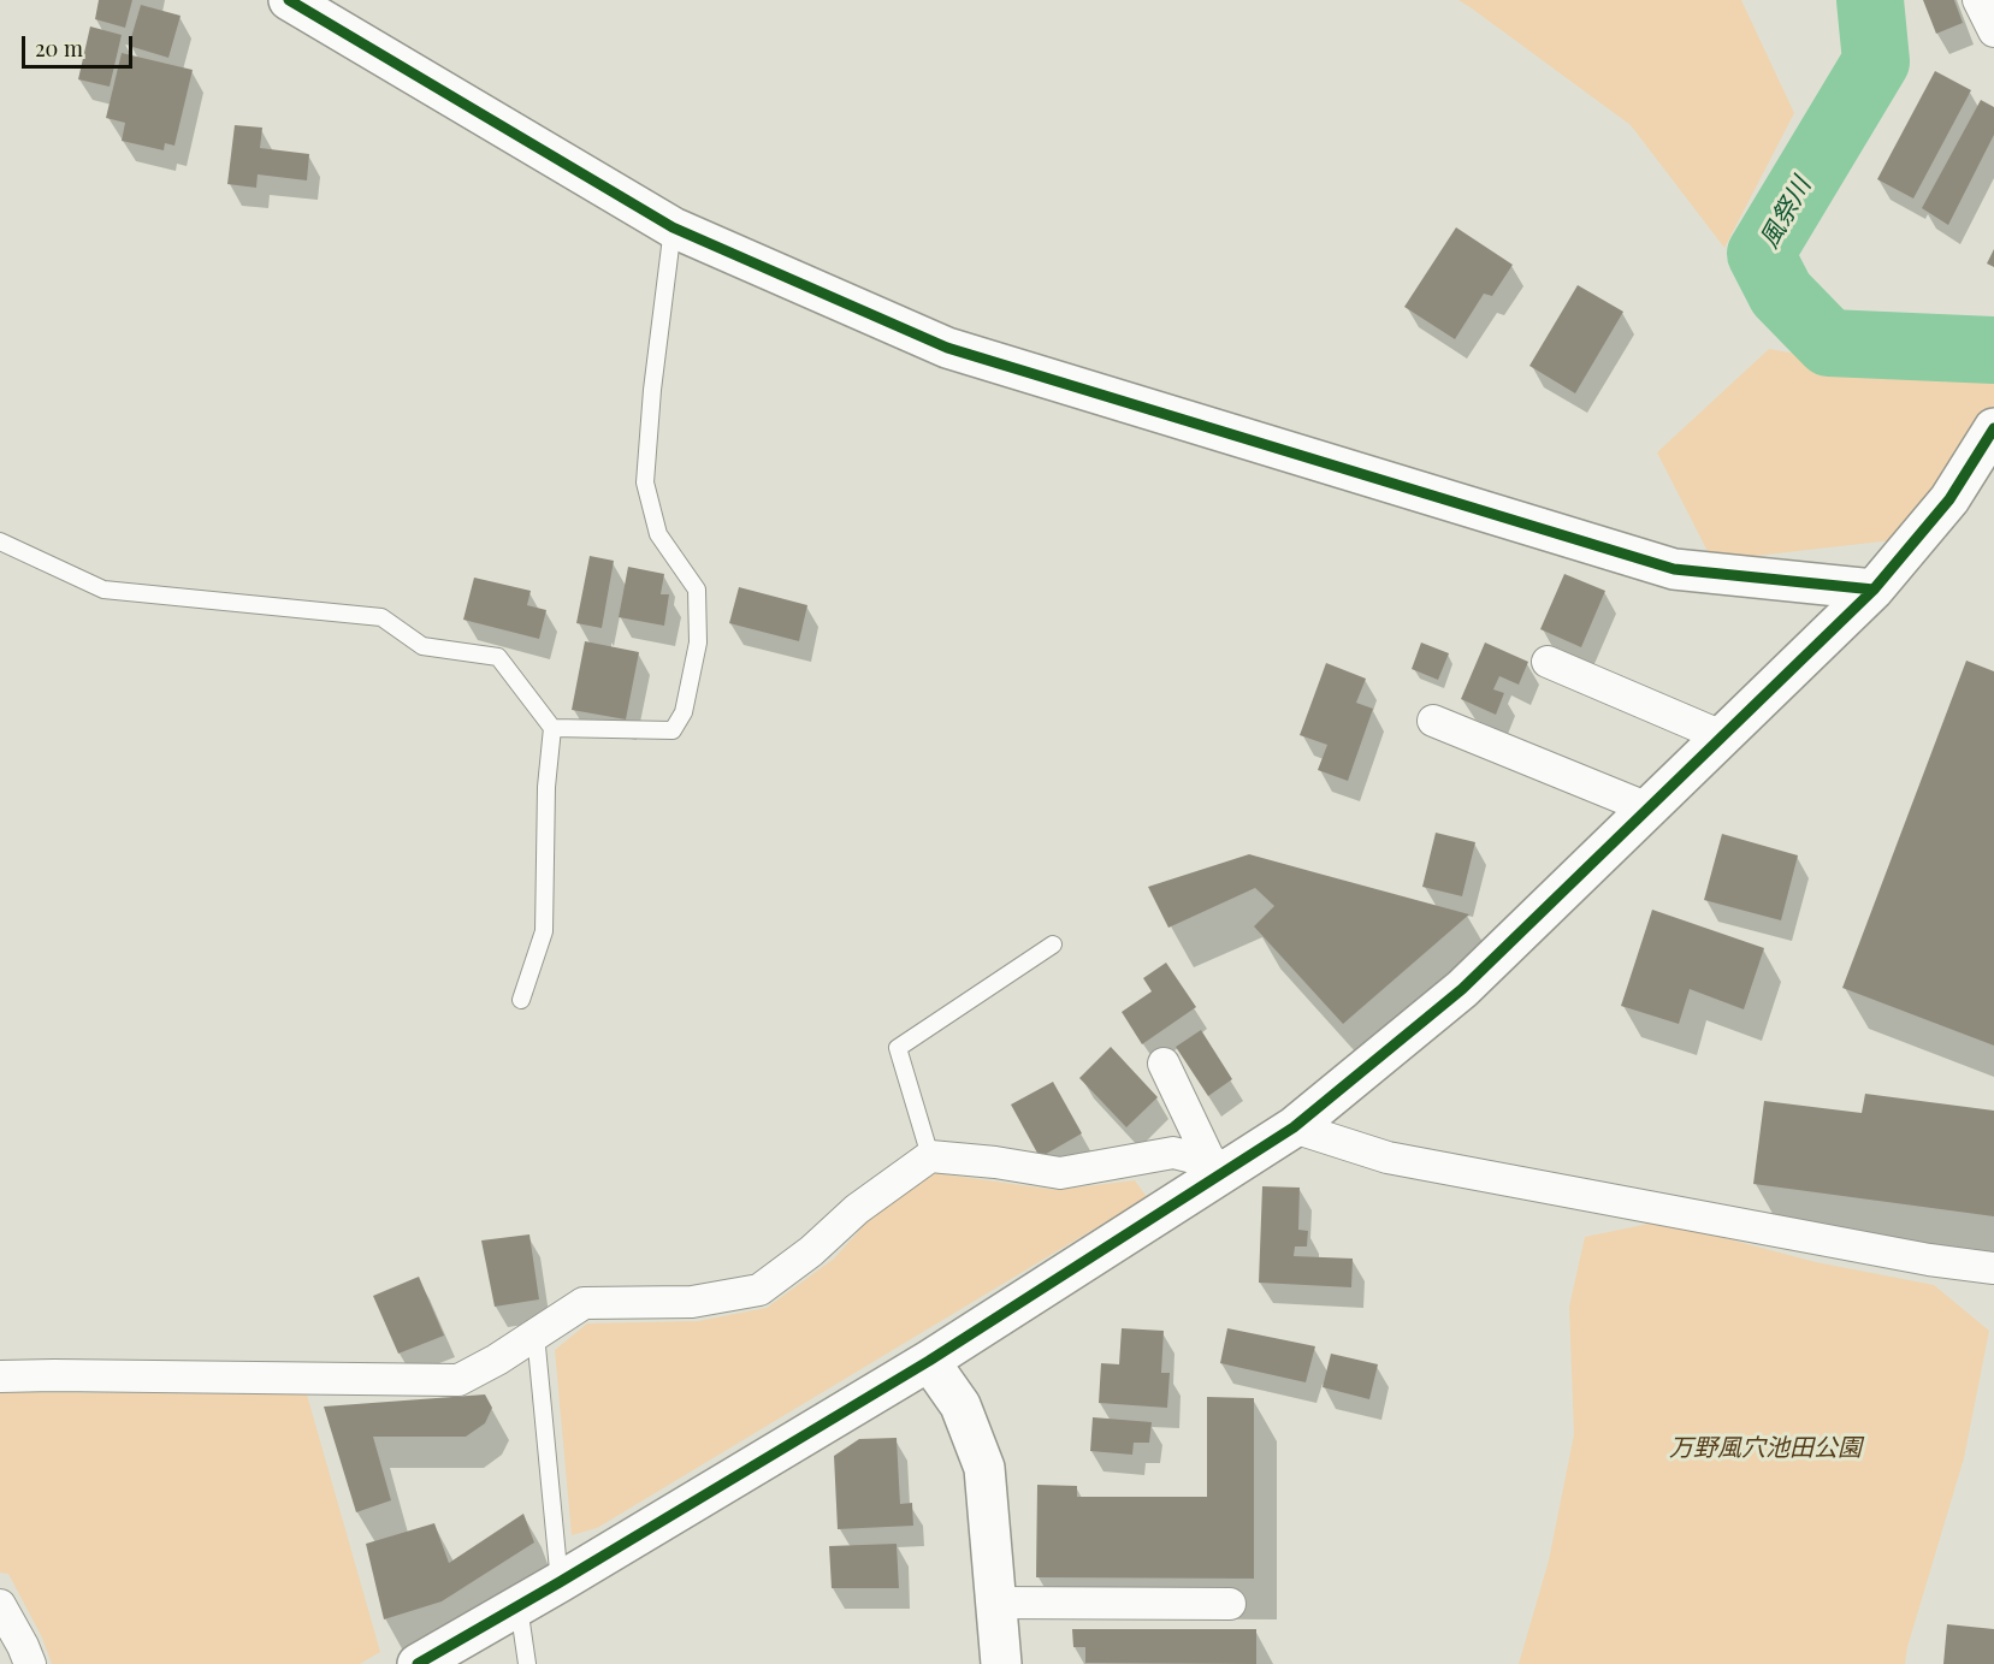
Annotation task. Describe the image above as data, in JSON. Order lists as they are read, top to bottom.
{
  "water": ["風祭川"],
  "parks": ["万野風穴池田公園"],
  "scale_bar": "20 m"
}
